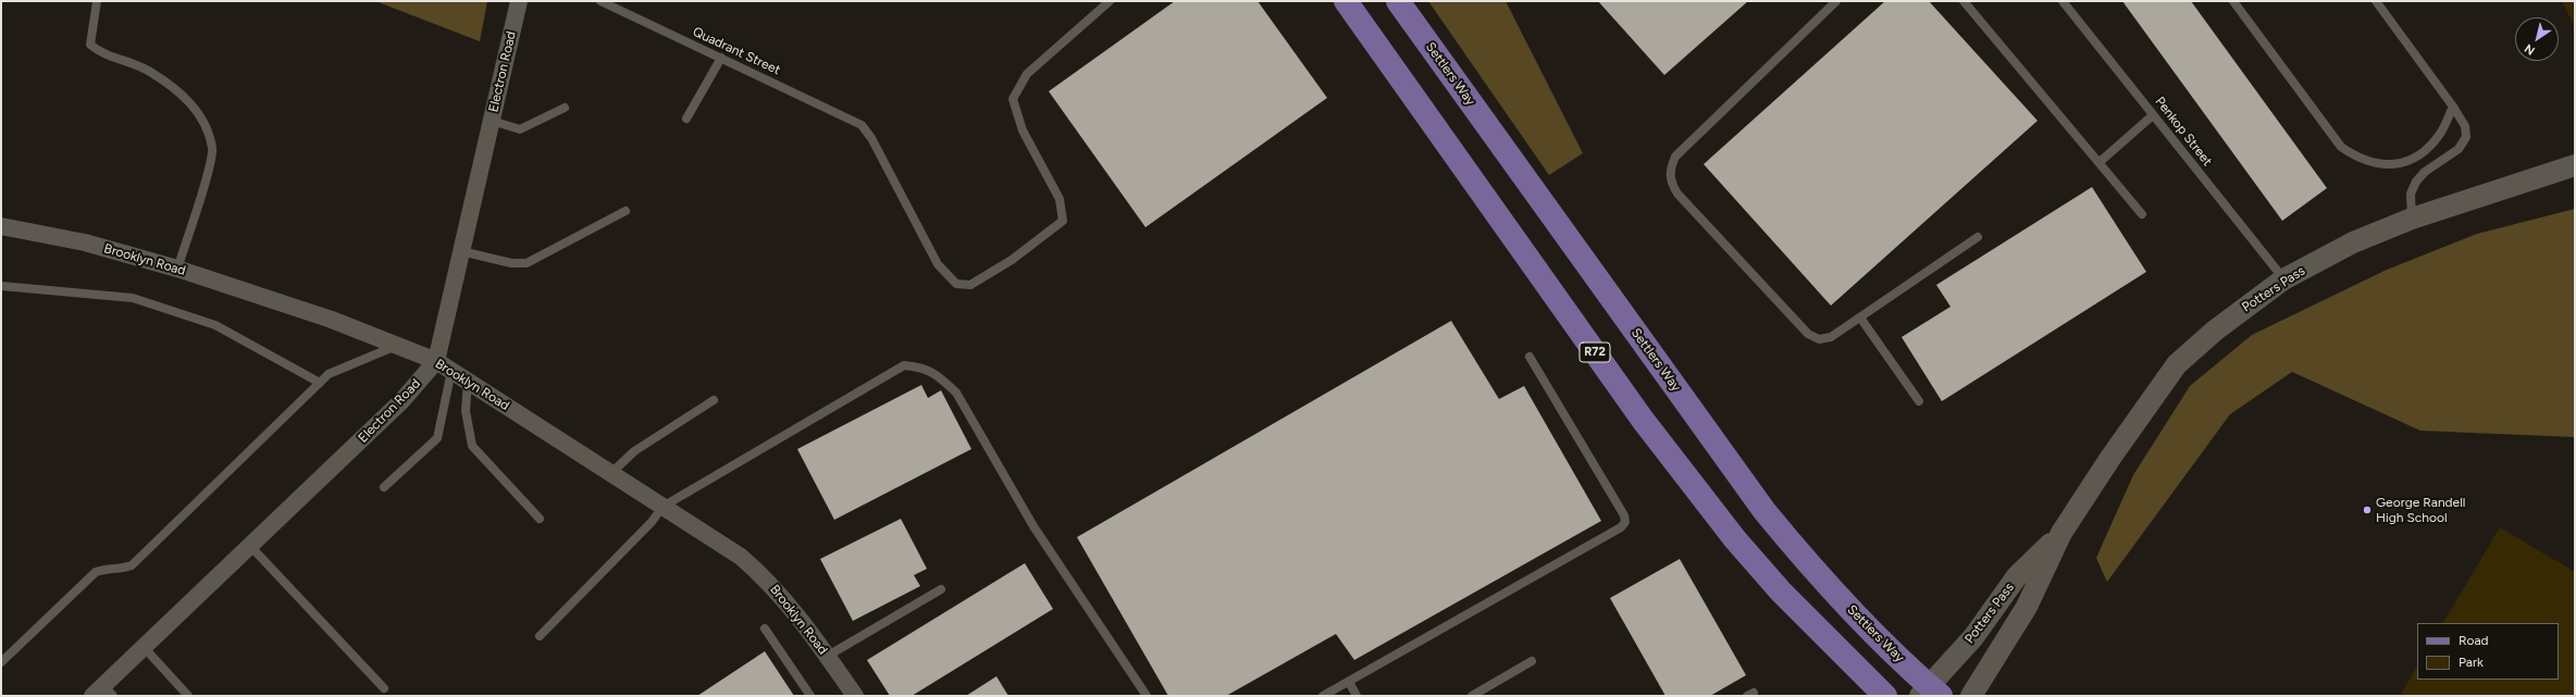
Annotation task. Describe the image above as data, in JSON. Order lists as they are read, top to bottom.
{
  "streets": {
    "main road": ["Settlers Way", "R72"],
    "street": ["Electron Road", "Brooklyn Road", "Potters Pass"],
    "lane": ["Quadrant Street", "Penkop Street"]
  },
  "crossings": [
    ["Electron Road", "Brooklyn Road"],
    ["Settlers Way", "Potters Pass"],
    ["Penkop Street", "Potters Pass"]
  ],
  "places": ["George Randell High School"],
  "legend": ["Road", "Park"],
  "north": "bottom left"
}
